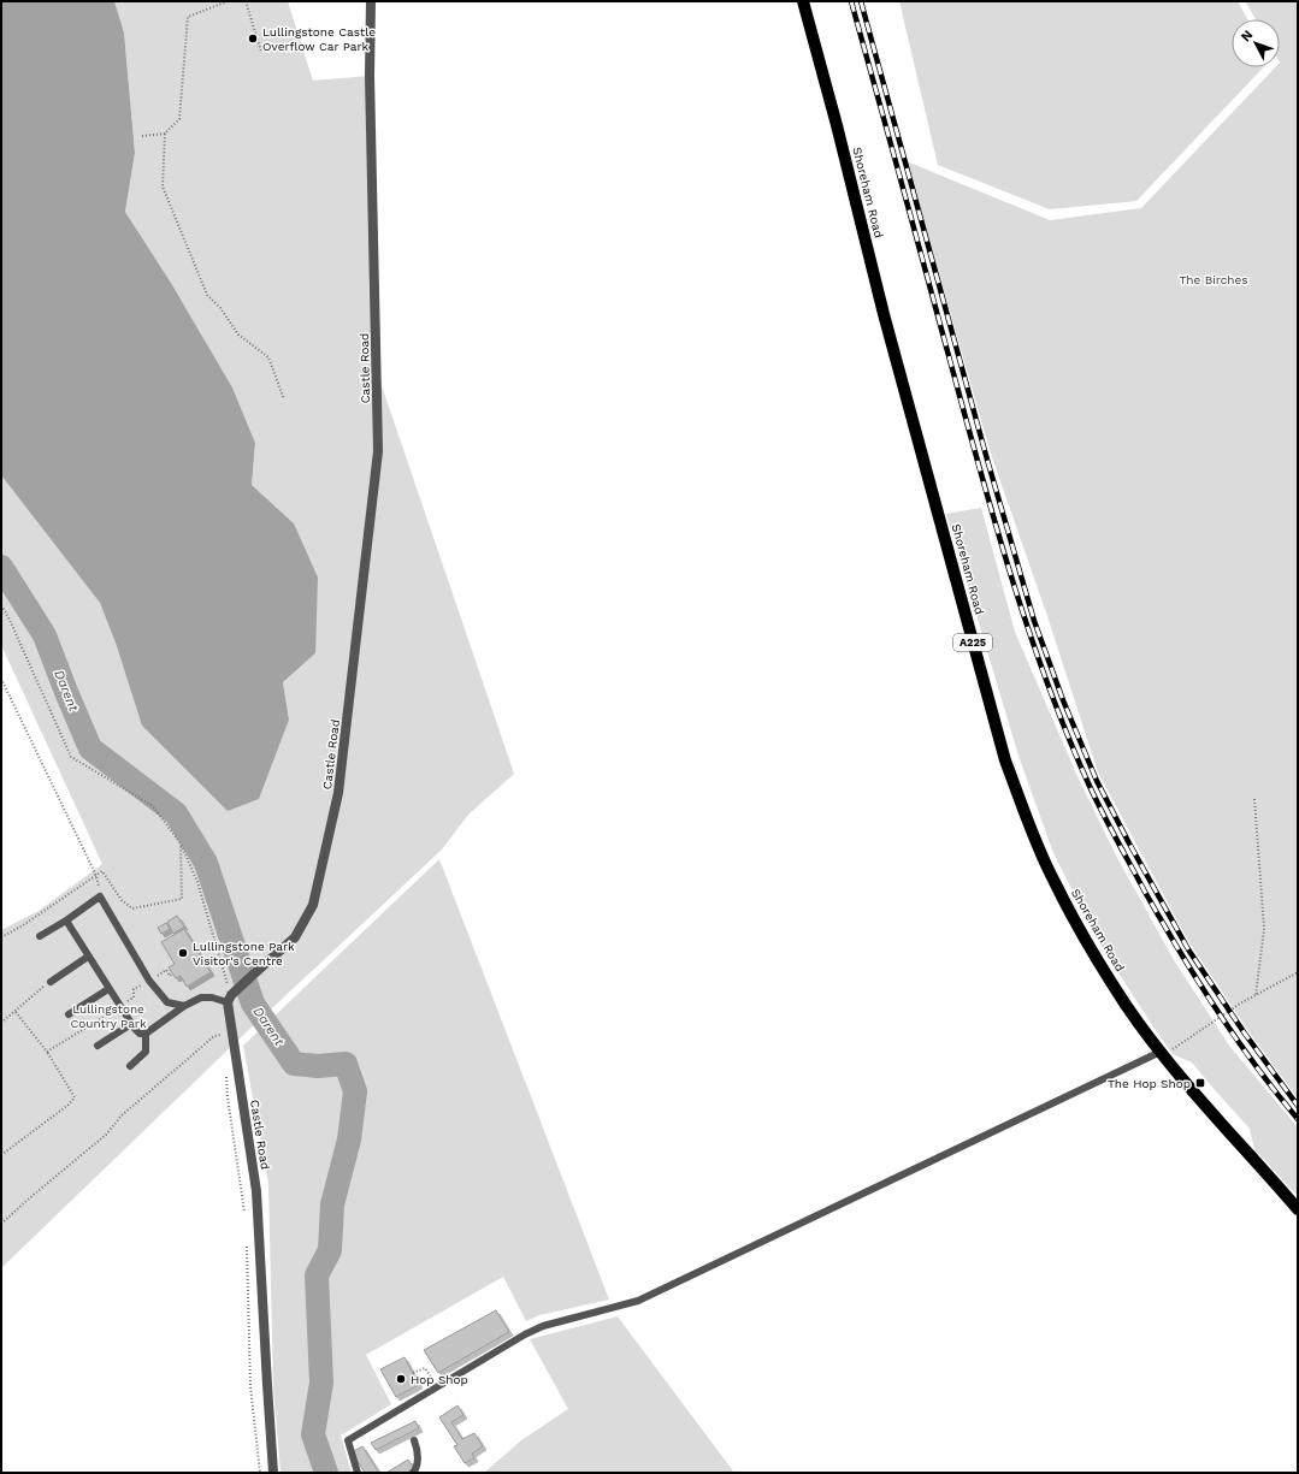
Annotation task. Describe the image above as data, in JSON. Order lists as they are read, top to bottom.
{
  "streets": {
    "main road": ["Shoreham Road", "A225"],
    "street": ["Castle Road"]
  },
  "water": ["Darent"],
  "parks": ["The Birches", "Lullingstone Country Park"],
  "places": {
    "other": ["Lullingstone Castle Overflow Car Park", "Lullingstone Park Visitor's Centre", "Hop Shop"],
    "transit": ["The Hop Shop"]
  },
  "north": "top left"
}
